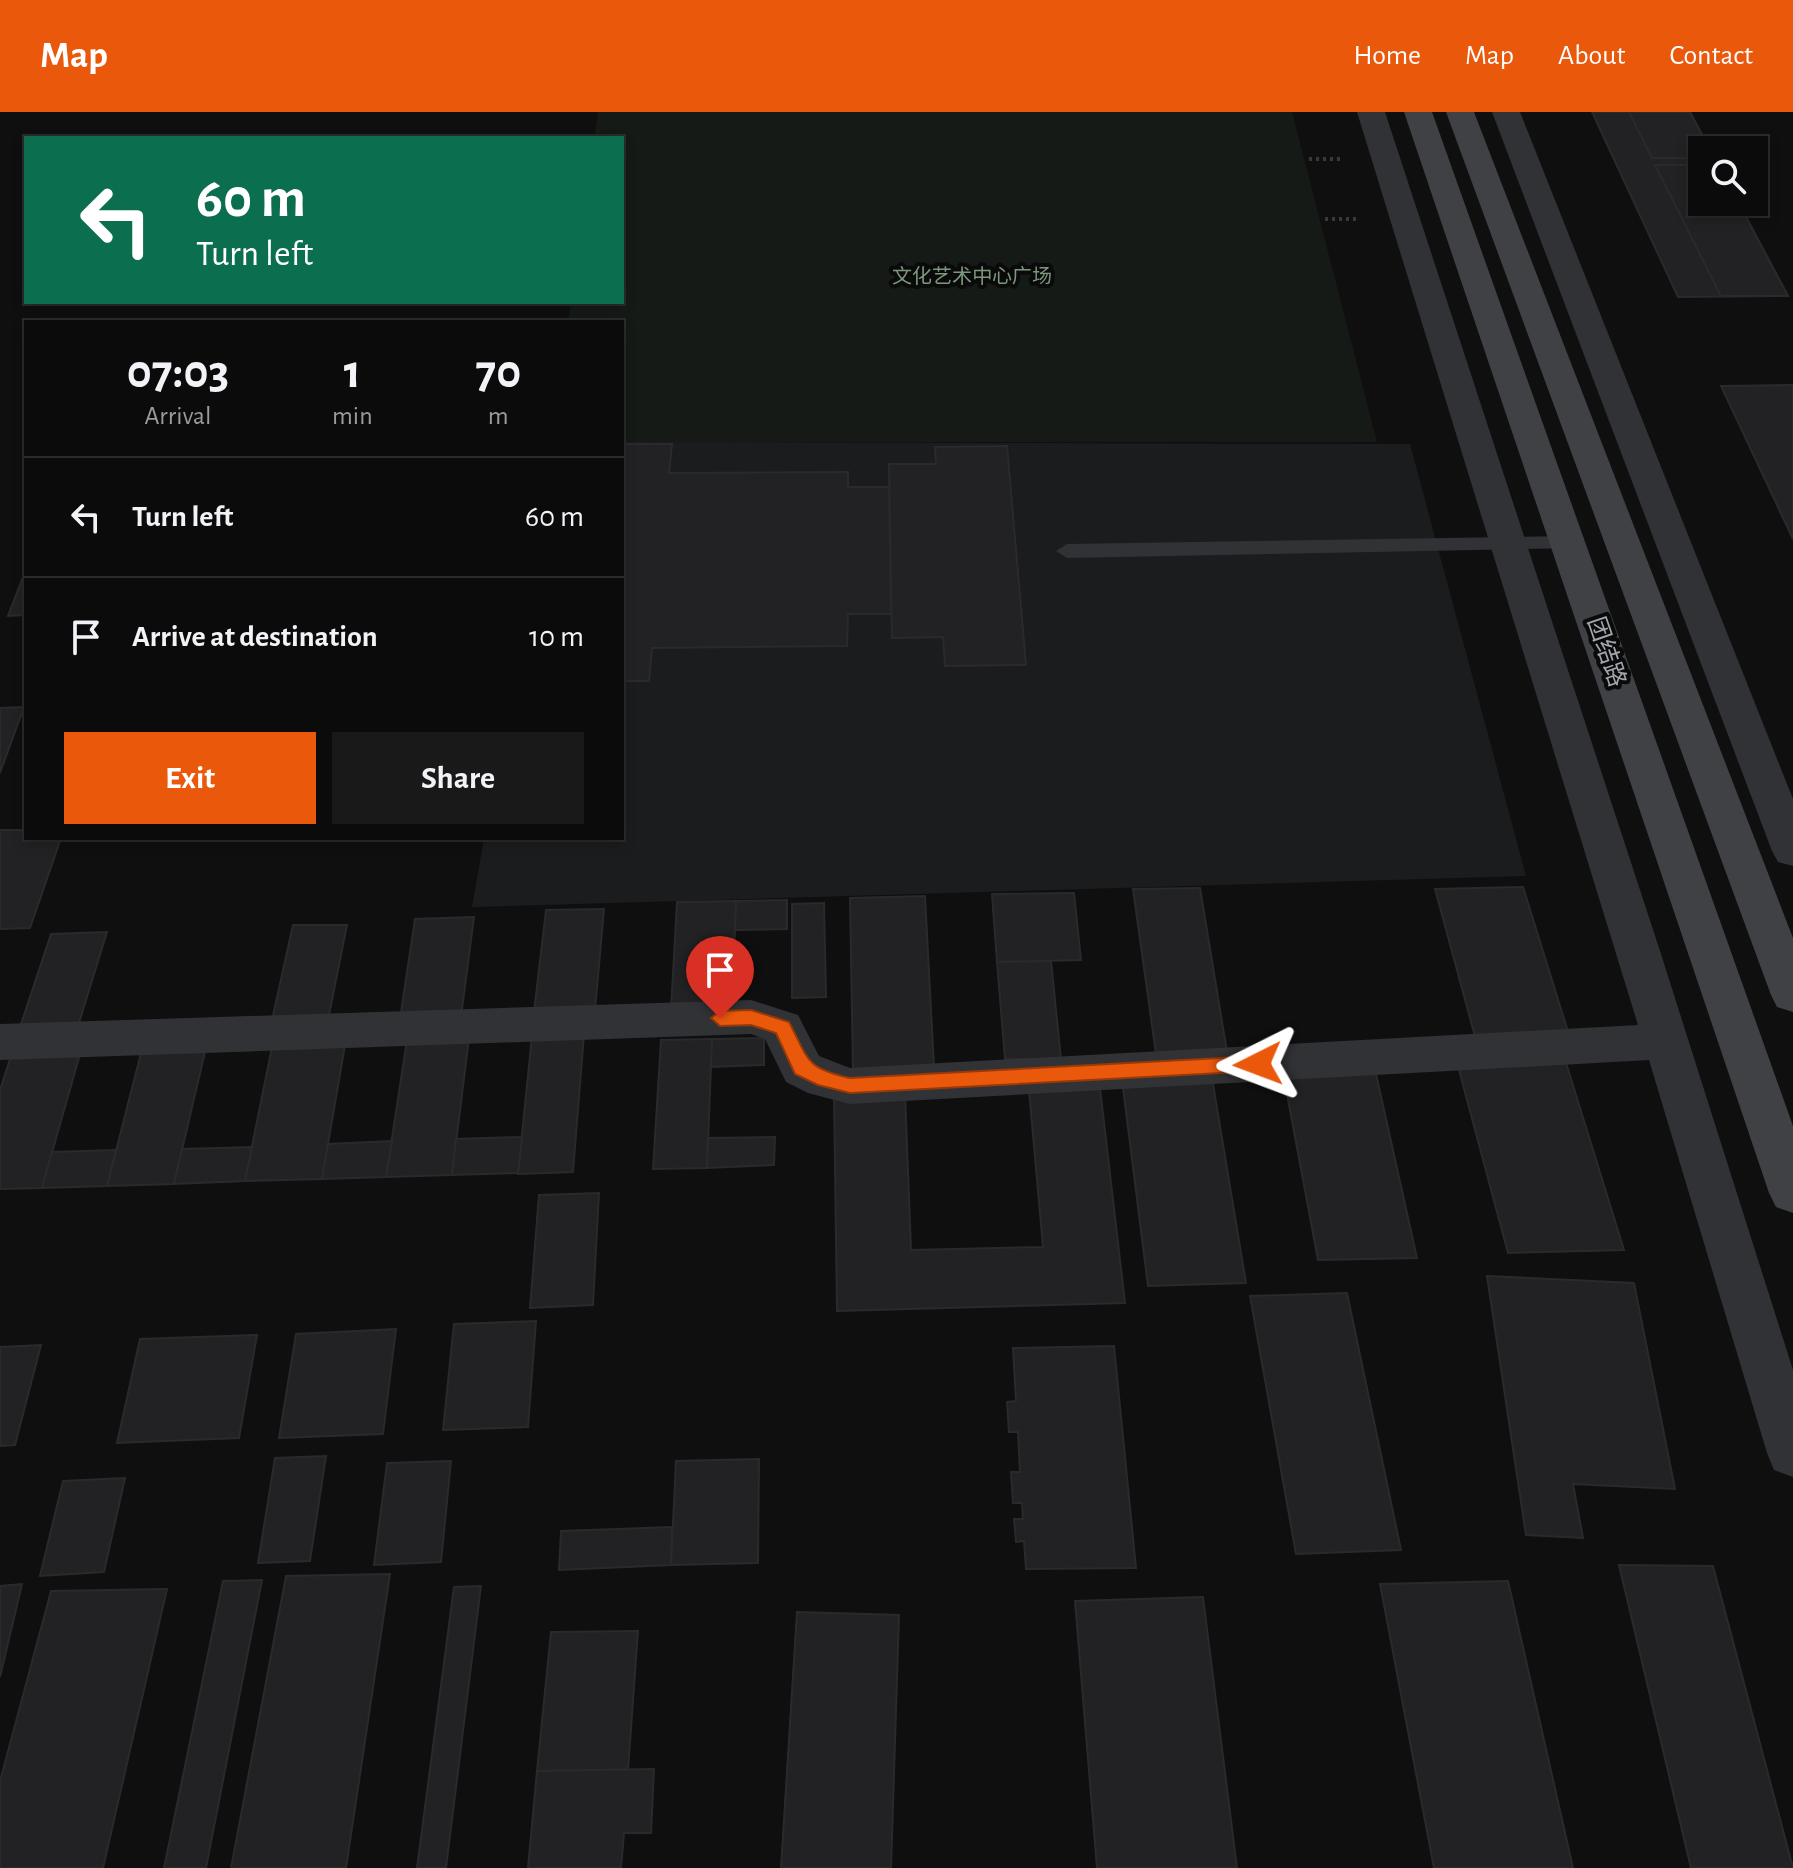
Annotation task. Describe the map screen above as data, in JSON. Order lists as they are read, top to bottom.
{
  "streets": {
    "main road": ["团结路"]
  },
  "parks": ["文化艺术中心广场"],
  "page": {
    "header": "Map",
    "nav": [
      "Home",
      "Map",
      "About",
      "Contact"
    ],
    "turn": ["60 m", "Turn left"],
    "eta": [
      "07:03",
      "Arrival",
      "1",
      "min",
      "70",
      "m"
    ],
    "list": [
      {
        "name": "Turn left",
        "value": "60 m"
      },
      {
        "name": "Arrive at destination",
        "value": "10 m"
      }
    ],
    "buttons": ["Exit", "Share"]
  }
}
